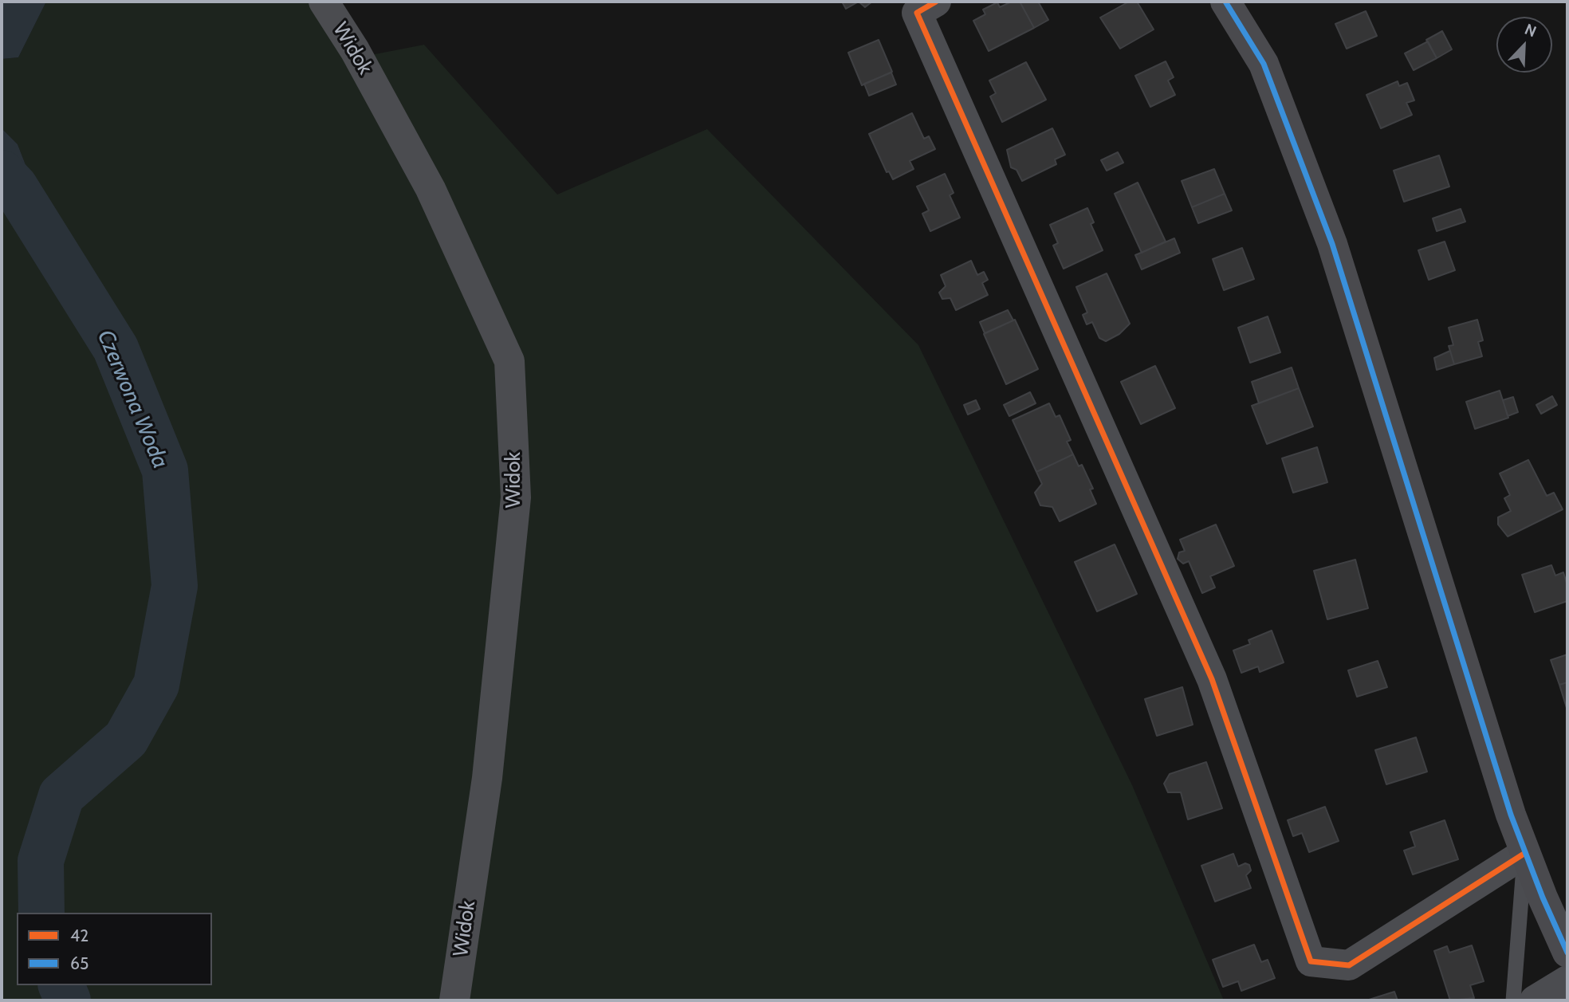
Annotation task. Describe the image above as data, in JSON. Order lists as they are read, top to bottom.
{
  "streets": {
    "street": ["Widok"]
  },
  "water": ["Czerwona Woda"],
  "lines": ["transit line 42", "transit line 65"],
  "legend": ["42", "65"],
  "north": "top right"
}
